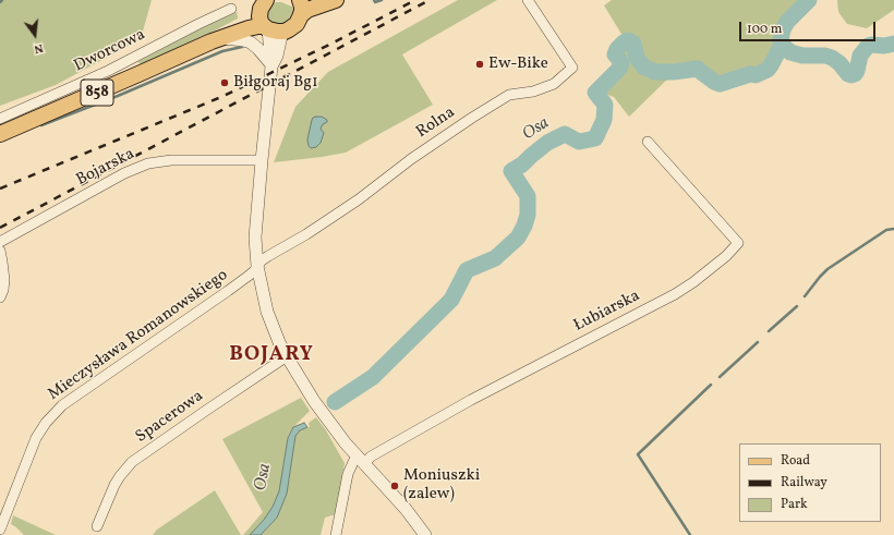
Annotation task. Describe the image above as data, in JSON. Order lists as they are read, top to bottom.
{
  "streets": {
    "main road": ["858"],
    "street": [
      "Dworcowa",
      "Rolna",
      "Bojarska",
      "Łubiarska",
      "Mieczysława Romanowskiego",
      "Spacerowa"
    ]
  },
  "crossings": [
    ["Rolna", "Mieczysława Romanowskiego"]
  ],
  "districts": ["BOJARY"],
  "water": ["Osa"],
  "places": ["Ew-Bike", "Biłgoraj Bg1", "Moniuszki (zalew)"],
  "legend": ["Road", "Railway", "Park"],
  "scale_bar": "100 m",
  "north": "bottom"
}
